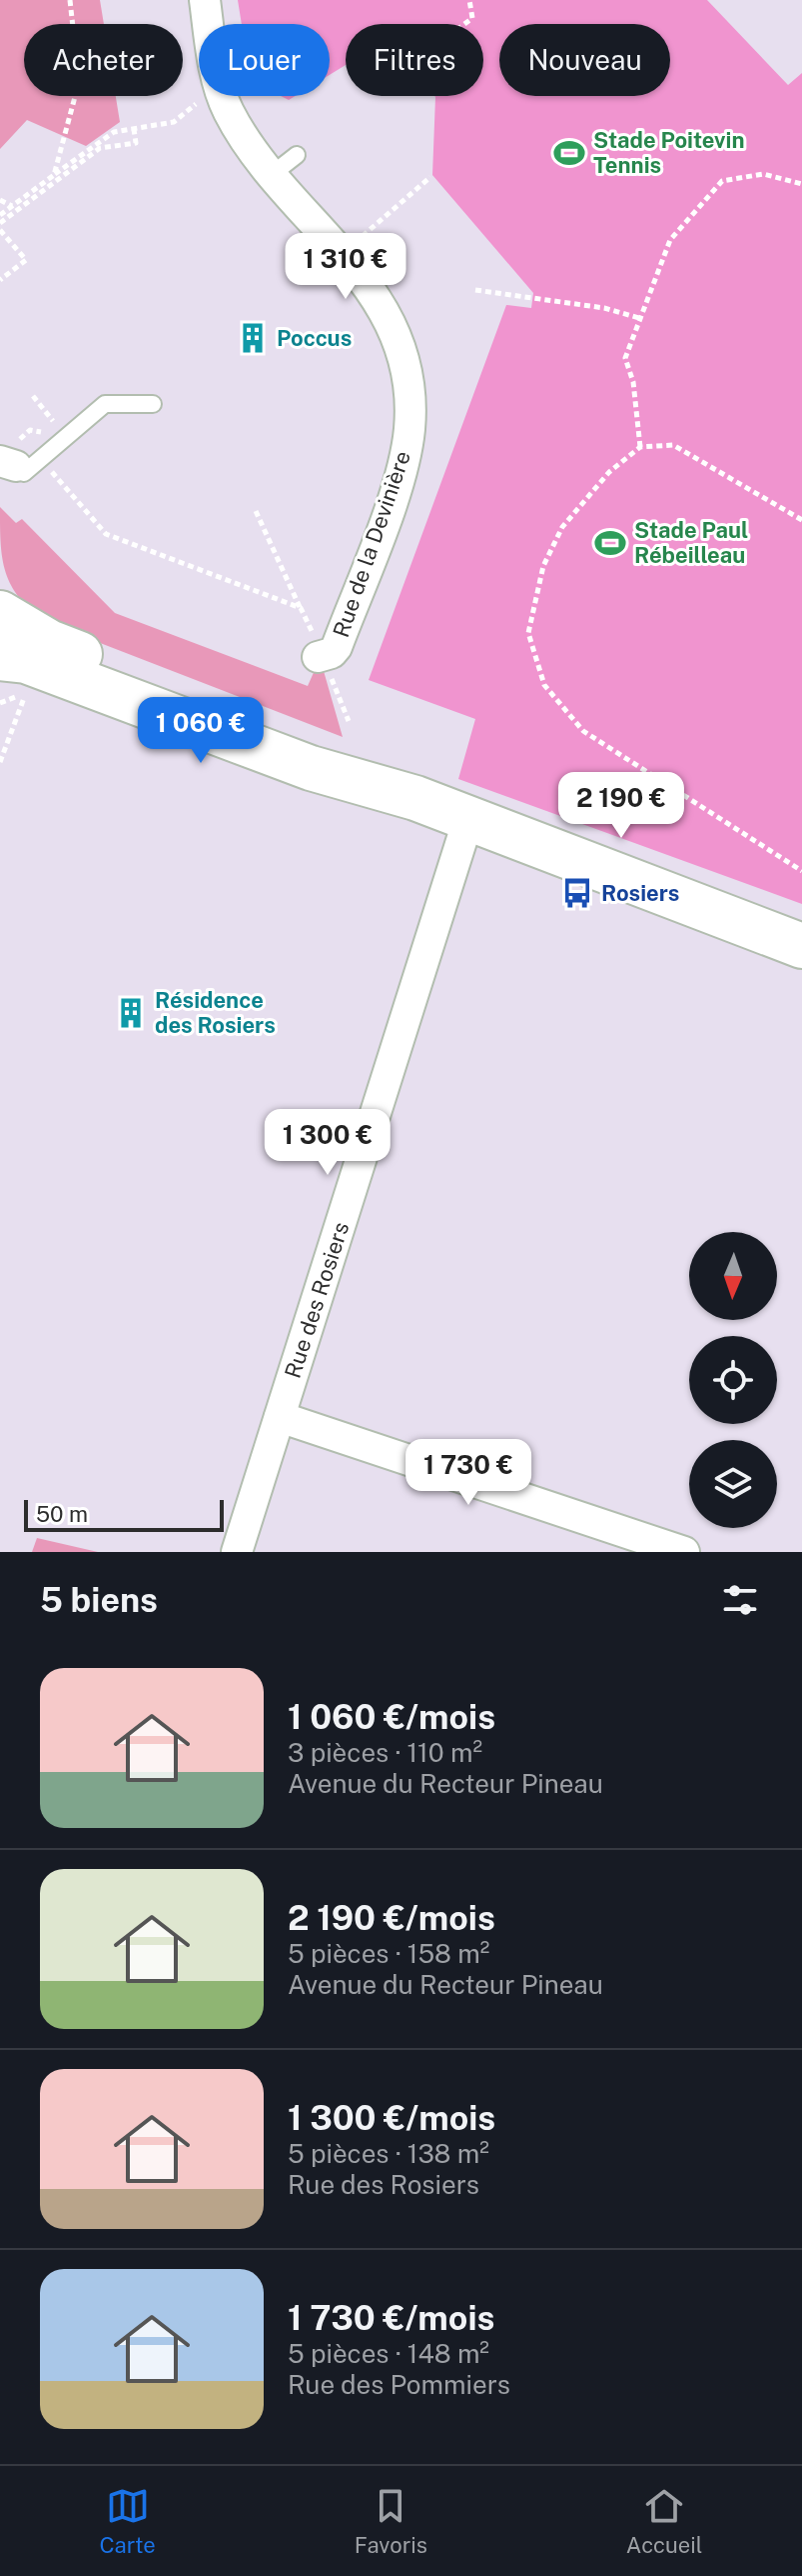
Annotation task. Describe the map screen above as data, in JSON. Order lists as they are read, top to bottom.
{
  "streets": {
    "street": ["Rue de la Devinière", "Rue des Rosiers"]
  },
  "places": {
    "sports": ["Stade Poitevin Tennis", "Stade Paul Rébeilleau"],
    "building": ["Poccus", "Résidence des Rosiers"],
    "bus stop": ["Rosiers"]
  },
  "scale_bar": "50 m",
  "north": "bottom",
  "page": {
    "chip": [
      "Acheter",
      "Louer",
      "Filtres",
      "Nouveau"
    ],
    "price": [
      "1 310 €",
      "1 060 €",
      "2 190 €",
      "1 300 €",
      "1 730 €"
    ],
    "scale": "50 m",
    "heading": "5 biens",
    "list": [
      {
        "name": "1 060 €/mois",
        "note": "3 pièces · 110 m² · Avenue du Recteur Pineau"
      },
      {
        "name": "2 190 €/mois",
        "note": "5 pièces · 158 m² · Avenue du Recteur Pineau"
      },
      {
        "name": "1 300 €/mois",
        "note": "5 pièces · 138 m² · Rue des Rosiers"
      },
      {
        "name": "1 730 €/mois",
        "note": "5 pièces · 148 m² · Rue des Pommiers"
      }
    ],
    "tabs": ["Carte", "Favoris", "Accueil"]
  }
}
